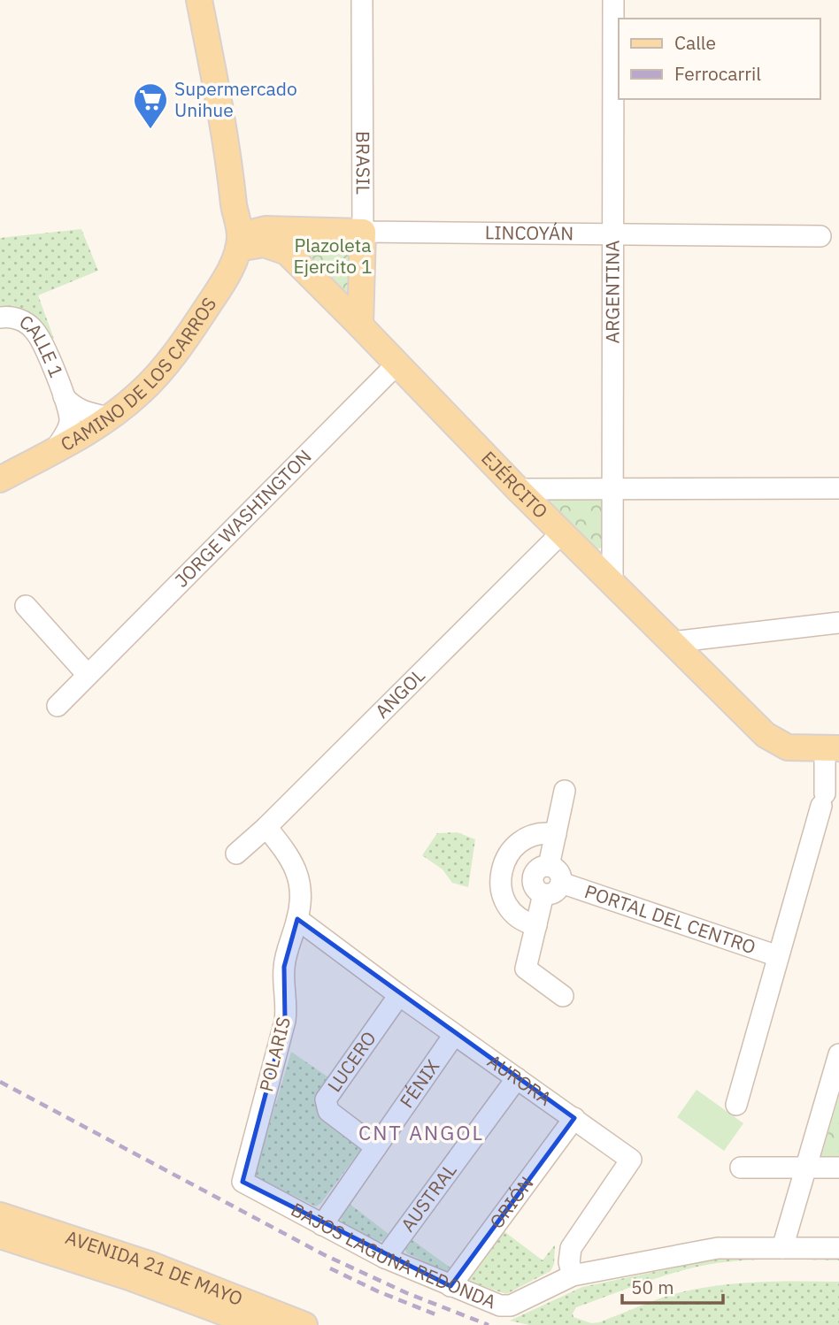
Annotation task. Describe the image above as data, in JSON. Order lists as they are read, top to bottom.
{
  "streets": {
    "main road": [
      "BRASIL",
      "LINCOYÁN",
      "CAMINO DE LOS CARROS",
      "EJÉRCITO",
      "AVENIDA 21 DE MAYO"
    ],
    "street": [
      "ARGENTINA",
      "CALLE 1",
      "JORGE WASHINGTON",
      "ANGOL",
      "PORTAL DEL CENTRO",
      "POLARIS",
      "LUCERO",
      "AURORA",
      "FÉNIX",
      "AUSTRAL",
      "ORIÓN",
      "BAJOS LAGUNA REDONDA"
    ]
  },
  "crossings": [
    ["BRASIL", "LINCOYÁN"],
    ["BRASIL", "EJÉRCITO"],
    ["LINCOYÁN", "ARGENTINA"],
    ["LINCOYÁN", "CAMINO DE LOS CARROS"],
    ["LINCOYÁN", "EJÉRCITO"],
    ["ARGENTINA", "EJÉRCITO"],
    ["CALLE 1", "CAMINO DE LOS CARROS"],
    ["CAMINO DE LOS CARROS", "EJÉRCITO"],
    ["EJÉRCITO", "JORGE WASHINGTON"],
    ["EJÉRCITO", "ANGOL"],
    ["EJÉRCITO", "PORTAL DEL CENTRO"],
    ["ANGOL", "POLARIS"],
    ["POLARIS", "AURORA"],
    ["POLARIS", "BAJOS LAGUNA REDONDA"],
    ["LUCERO", "AURORA"],
    ["LUCERO", "FÉNIX"],
    ["AURORA", "FÉNIX"],
    ["AURORA", "AUSTRAL"],
    ["AURORA", "ORIÓN"],
    ["AURORA", "BAJOS LAGUNA REDONDA"],
    ["FÉNIX", "BAJOS LAGUNA REDONDA"],
    ["AUSTRAL", "BAJOS LAGUNA REDONDA"],
    ["ORIÓN", "BAJOS LAGUNA REDONDA"]
  ],
  "districts": ["CNT ANGOL"],
  "parks": ["Plazoleta Ejercito 1"],
  "places": {
    "supermarket": ["Supermercado Unihue"]
  },
  "legend": ["Calle", "Ferrocarril"],
  "scale_bar": "50 m"
}
